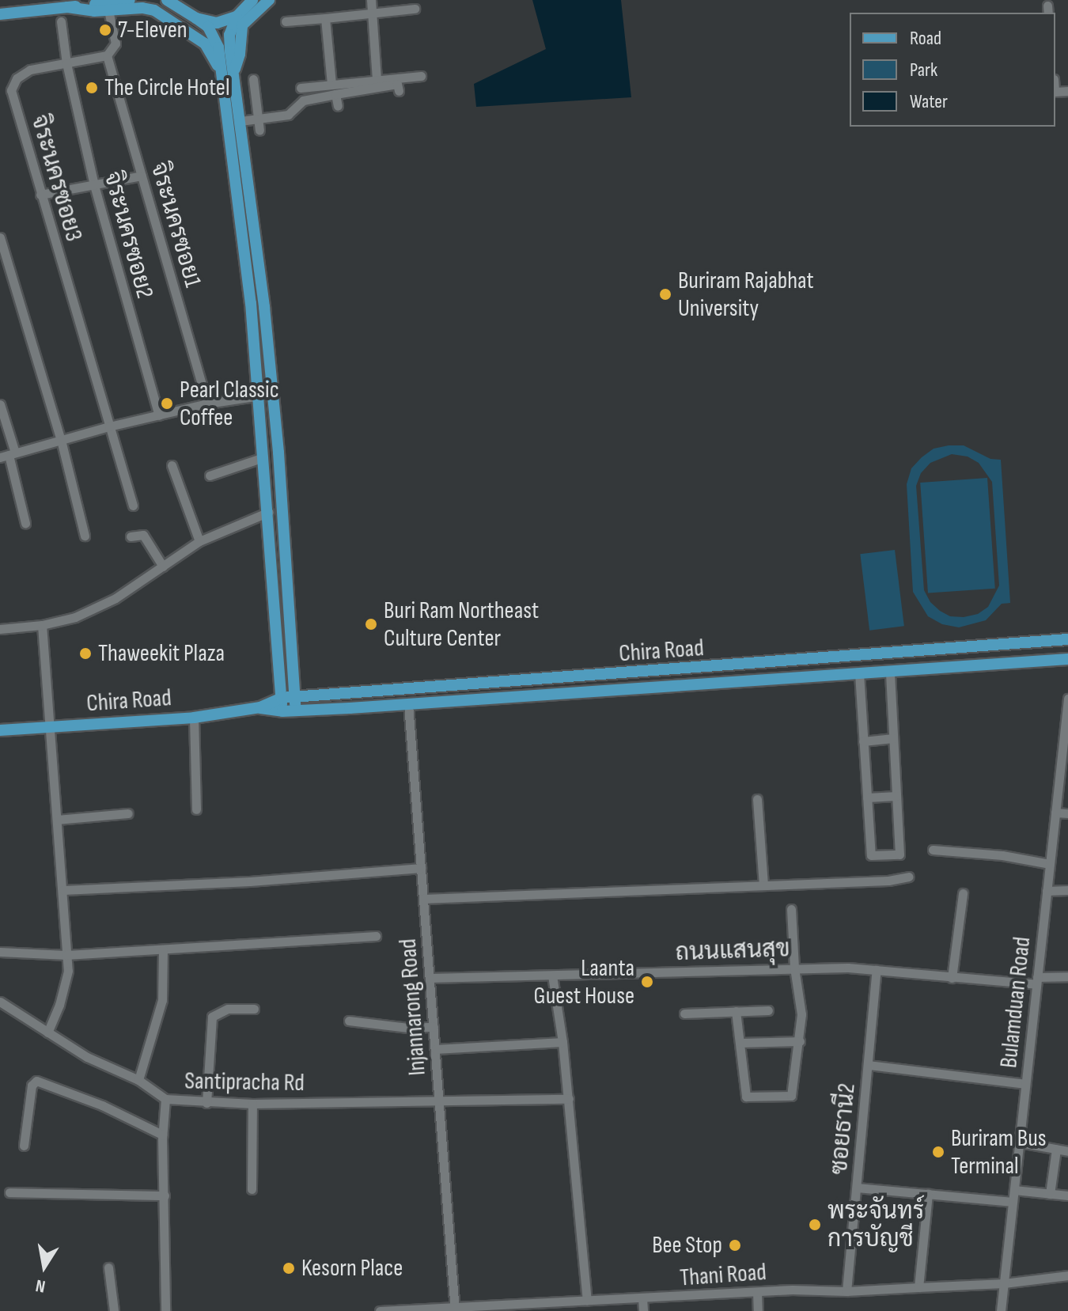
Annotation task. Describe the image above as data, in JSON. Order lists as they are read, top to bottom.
{
  "streets": {
    "main road": ["Chira Road"],
    "street": [
      "จิระนครซอย3",
      "จิระนครซอย1",
      "จิระนครซอย2",
      "ถนนแสนสุข",
      "Bulamduan Road",
      "Injannarong Road",
      "Santipracha Rd",
      "ซอยธานี2",
      "Thani Road"
    ]
  },
  "crossings": [
    ["จิระนครซอย3", "จิระนครซอย1"],
    ["จิระนครซอย3", "จิระนครซอย2"],
    ["Chira Road", "Injannarong Road"],
    ["ถนนแสนสุข", "Bulamduan Road"],
    ["ถนนแสนสุข", "Injannarong Road"],
    ["ถนนแสนสุข", "ซอยธานี2"],
    ["Bulamduan Road", "Thani Road"],
    ["Injannarong Road", "Santipracha Rd"],
    ["Injannarong Road", "Thani Road"],
    ["ซอยธานี2", "Thani Road"]
  ],
  "places": [
    "7-Eleven",
    "The Circle Hotel",
    "Buriram Rajabhat University",
    "Pearl Classic Coffee",
    "Buri Ram Northeast Culture Center",
    "Thaweekit Plaza",
    "Laanta Guest House",
    "Buriram Bus Terminal",
    "พระจันทร์ การบัญชี",
    "Bee Stop",
    "Kesorn Place"
  ],
  "legend": ["Road", "Park", "Water"],
  "north": "bottom"
}
